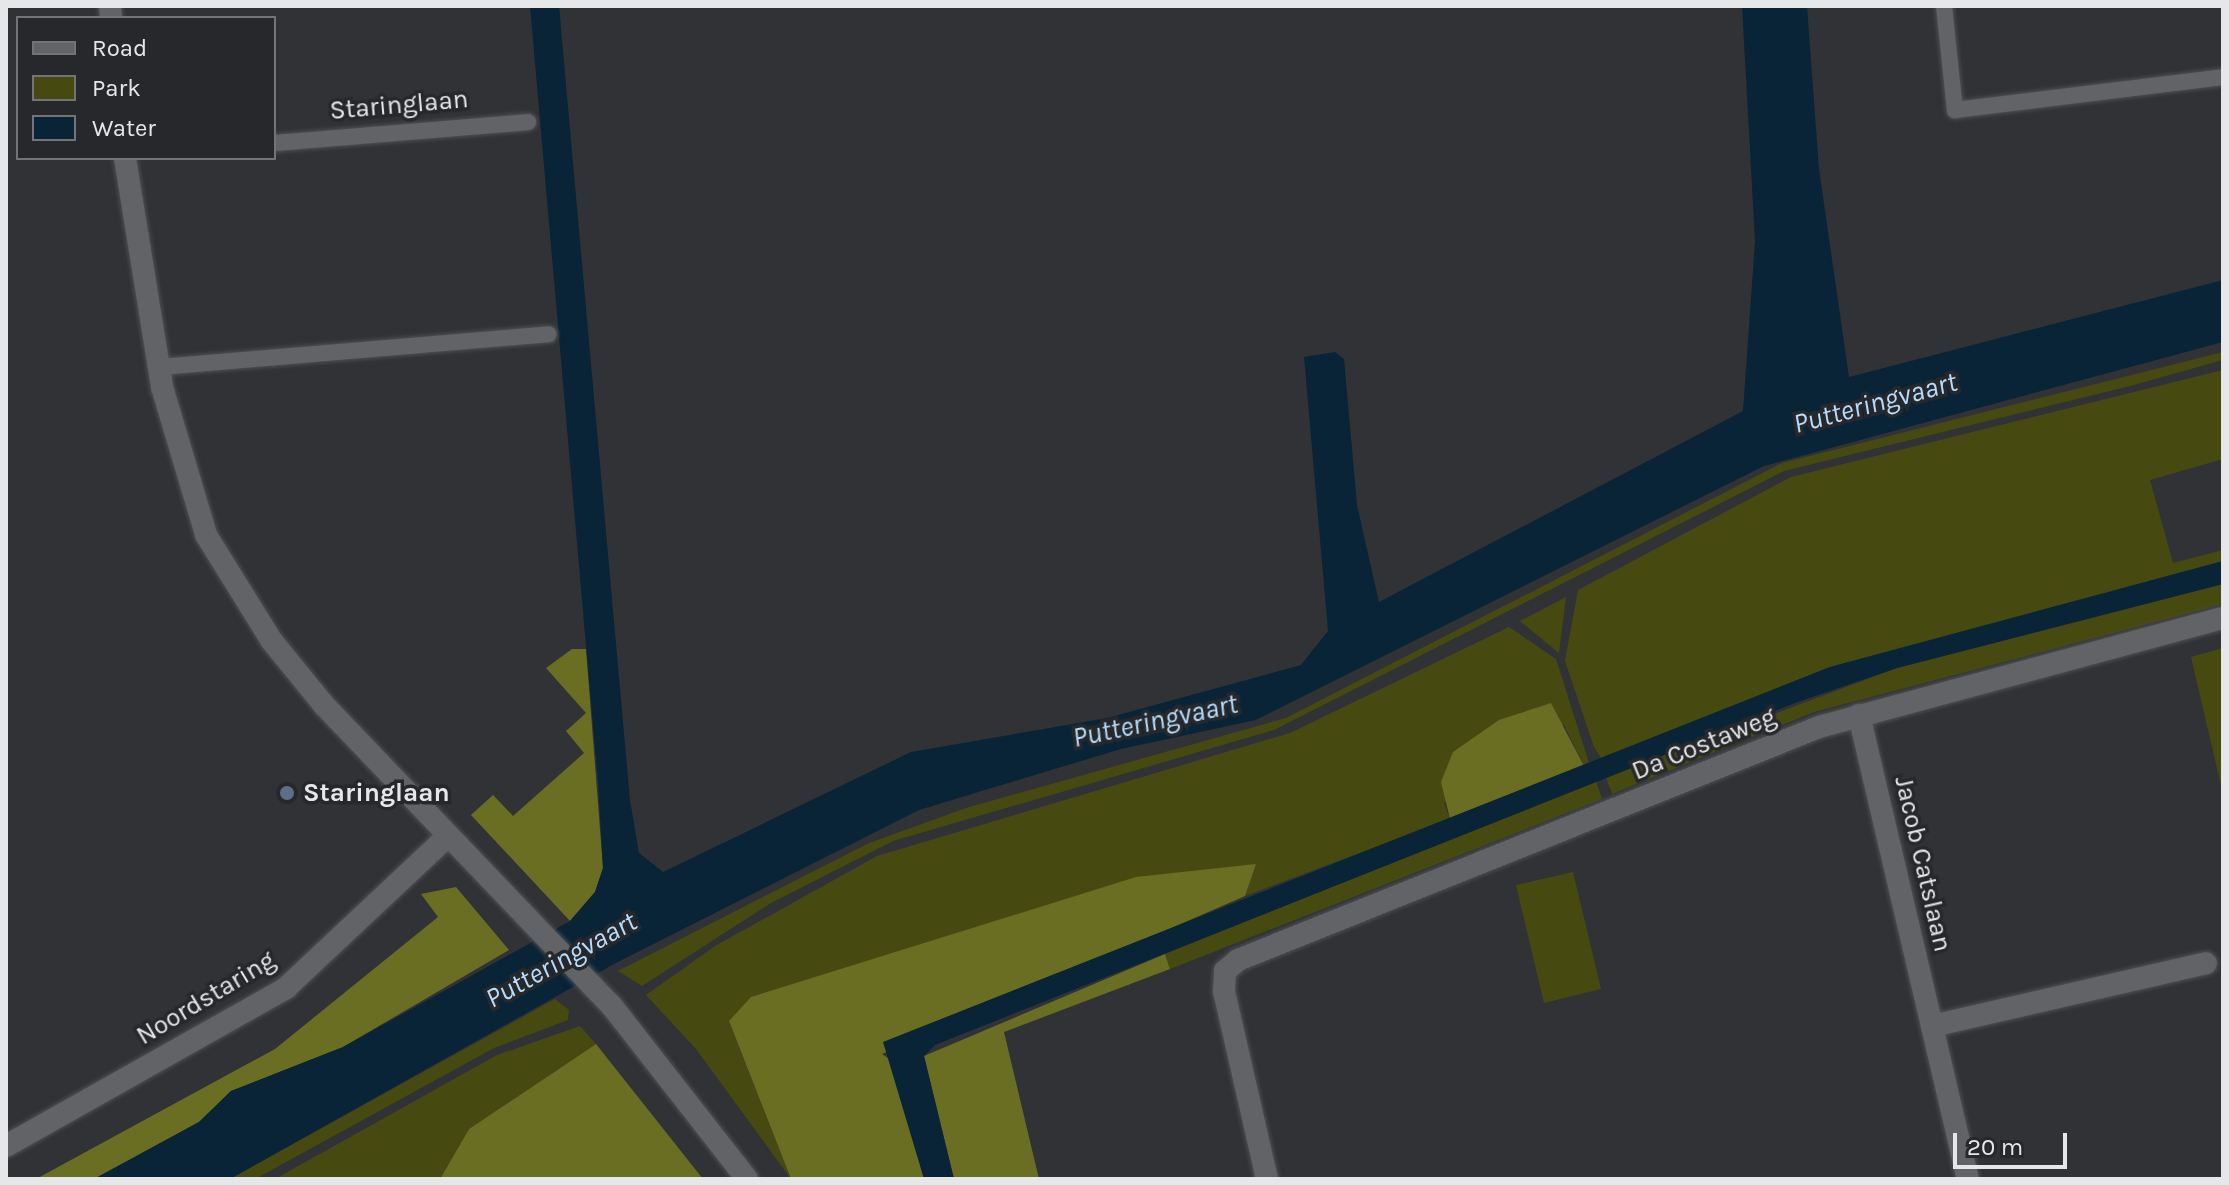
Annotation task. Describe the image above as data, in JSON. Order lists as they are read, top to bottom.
{
  "streets": {
    "street": ["Da Costaweg", "Jacob Catslaan", "Noordstaring"],
    "lane": ["Staringlaan"]
  },
  "crossings": [
    ["Da Costaweg", "Jacob Catslaan"]
  ],
  "water": ["Putteringvaart"],
  "places": ["Staringlaan"],
  "legend": ["Road", "Park", "Water"],
  "scale_bar": "20 m"
}
